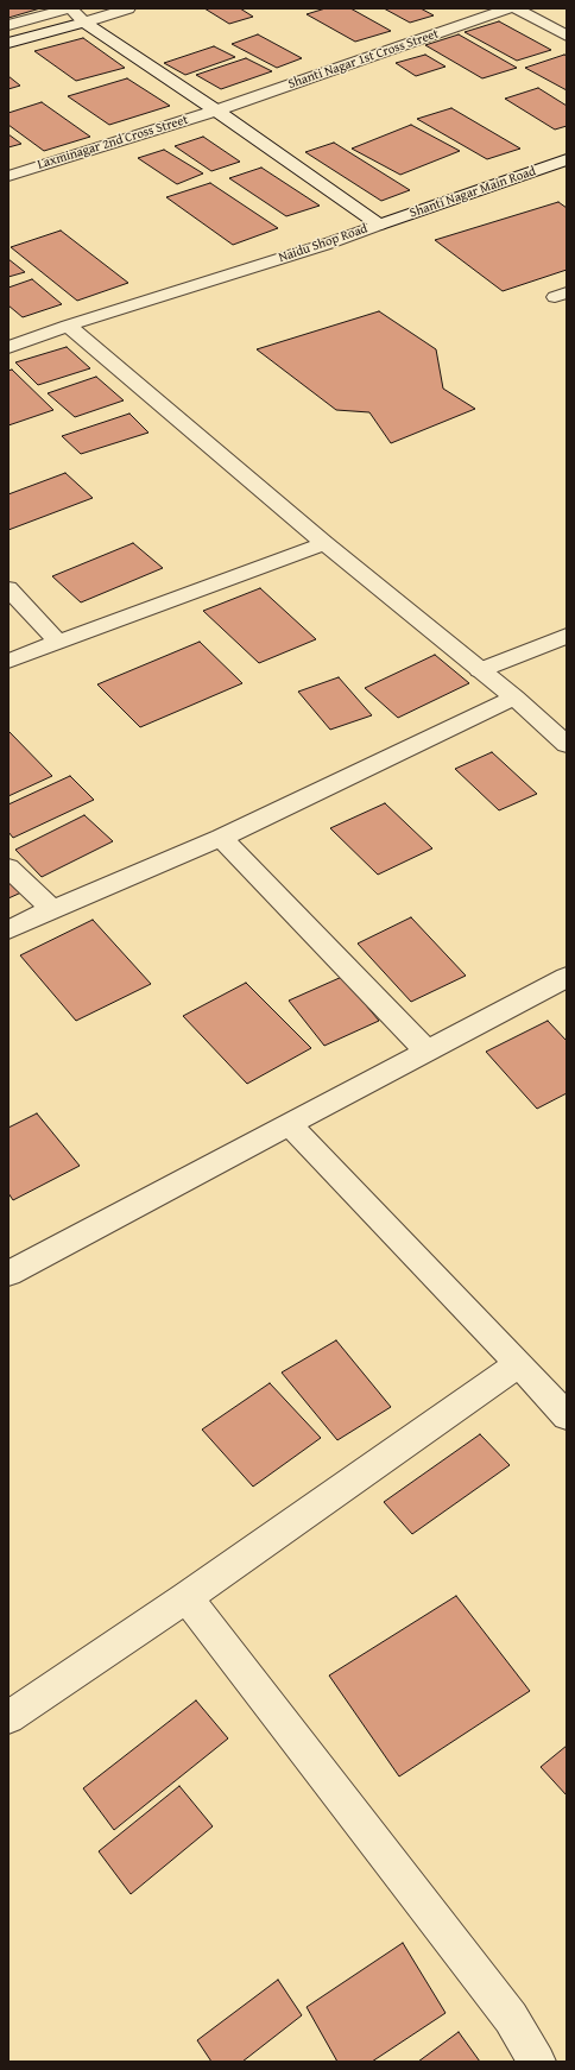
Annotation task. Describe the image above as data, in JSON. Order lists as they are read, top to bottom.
{
  "streets": {
    "street": [
      "Shanti Nagar 1st Cross Street",
      "Laxminagar 2nd Cross Street",
      "Shanti Nagar Main Road",
      "Naidu Shop Road"
    ]
  },
  "crossings": [
    ["Shanti Nagar 1st Cross Street", "Laxminagar 2nd Cross Street"],
    ["Shanti Nagar 1st Cross Street", "Naidu Shop Road"],
    ["Laxminagar 2nd Cross Street", "Naidu Shop Road"],
    ["Shanti Nagar Main Road", "Naidu Shop Road"]
  ]
}
